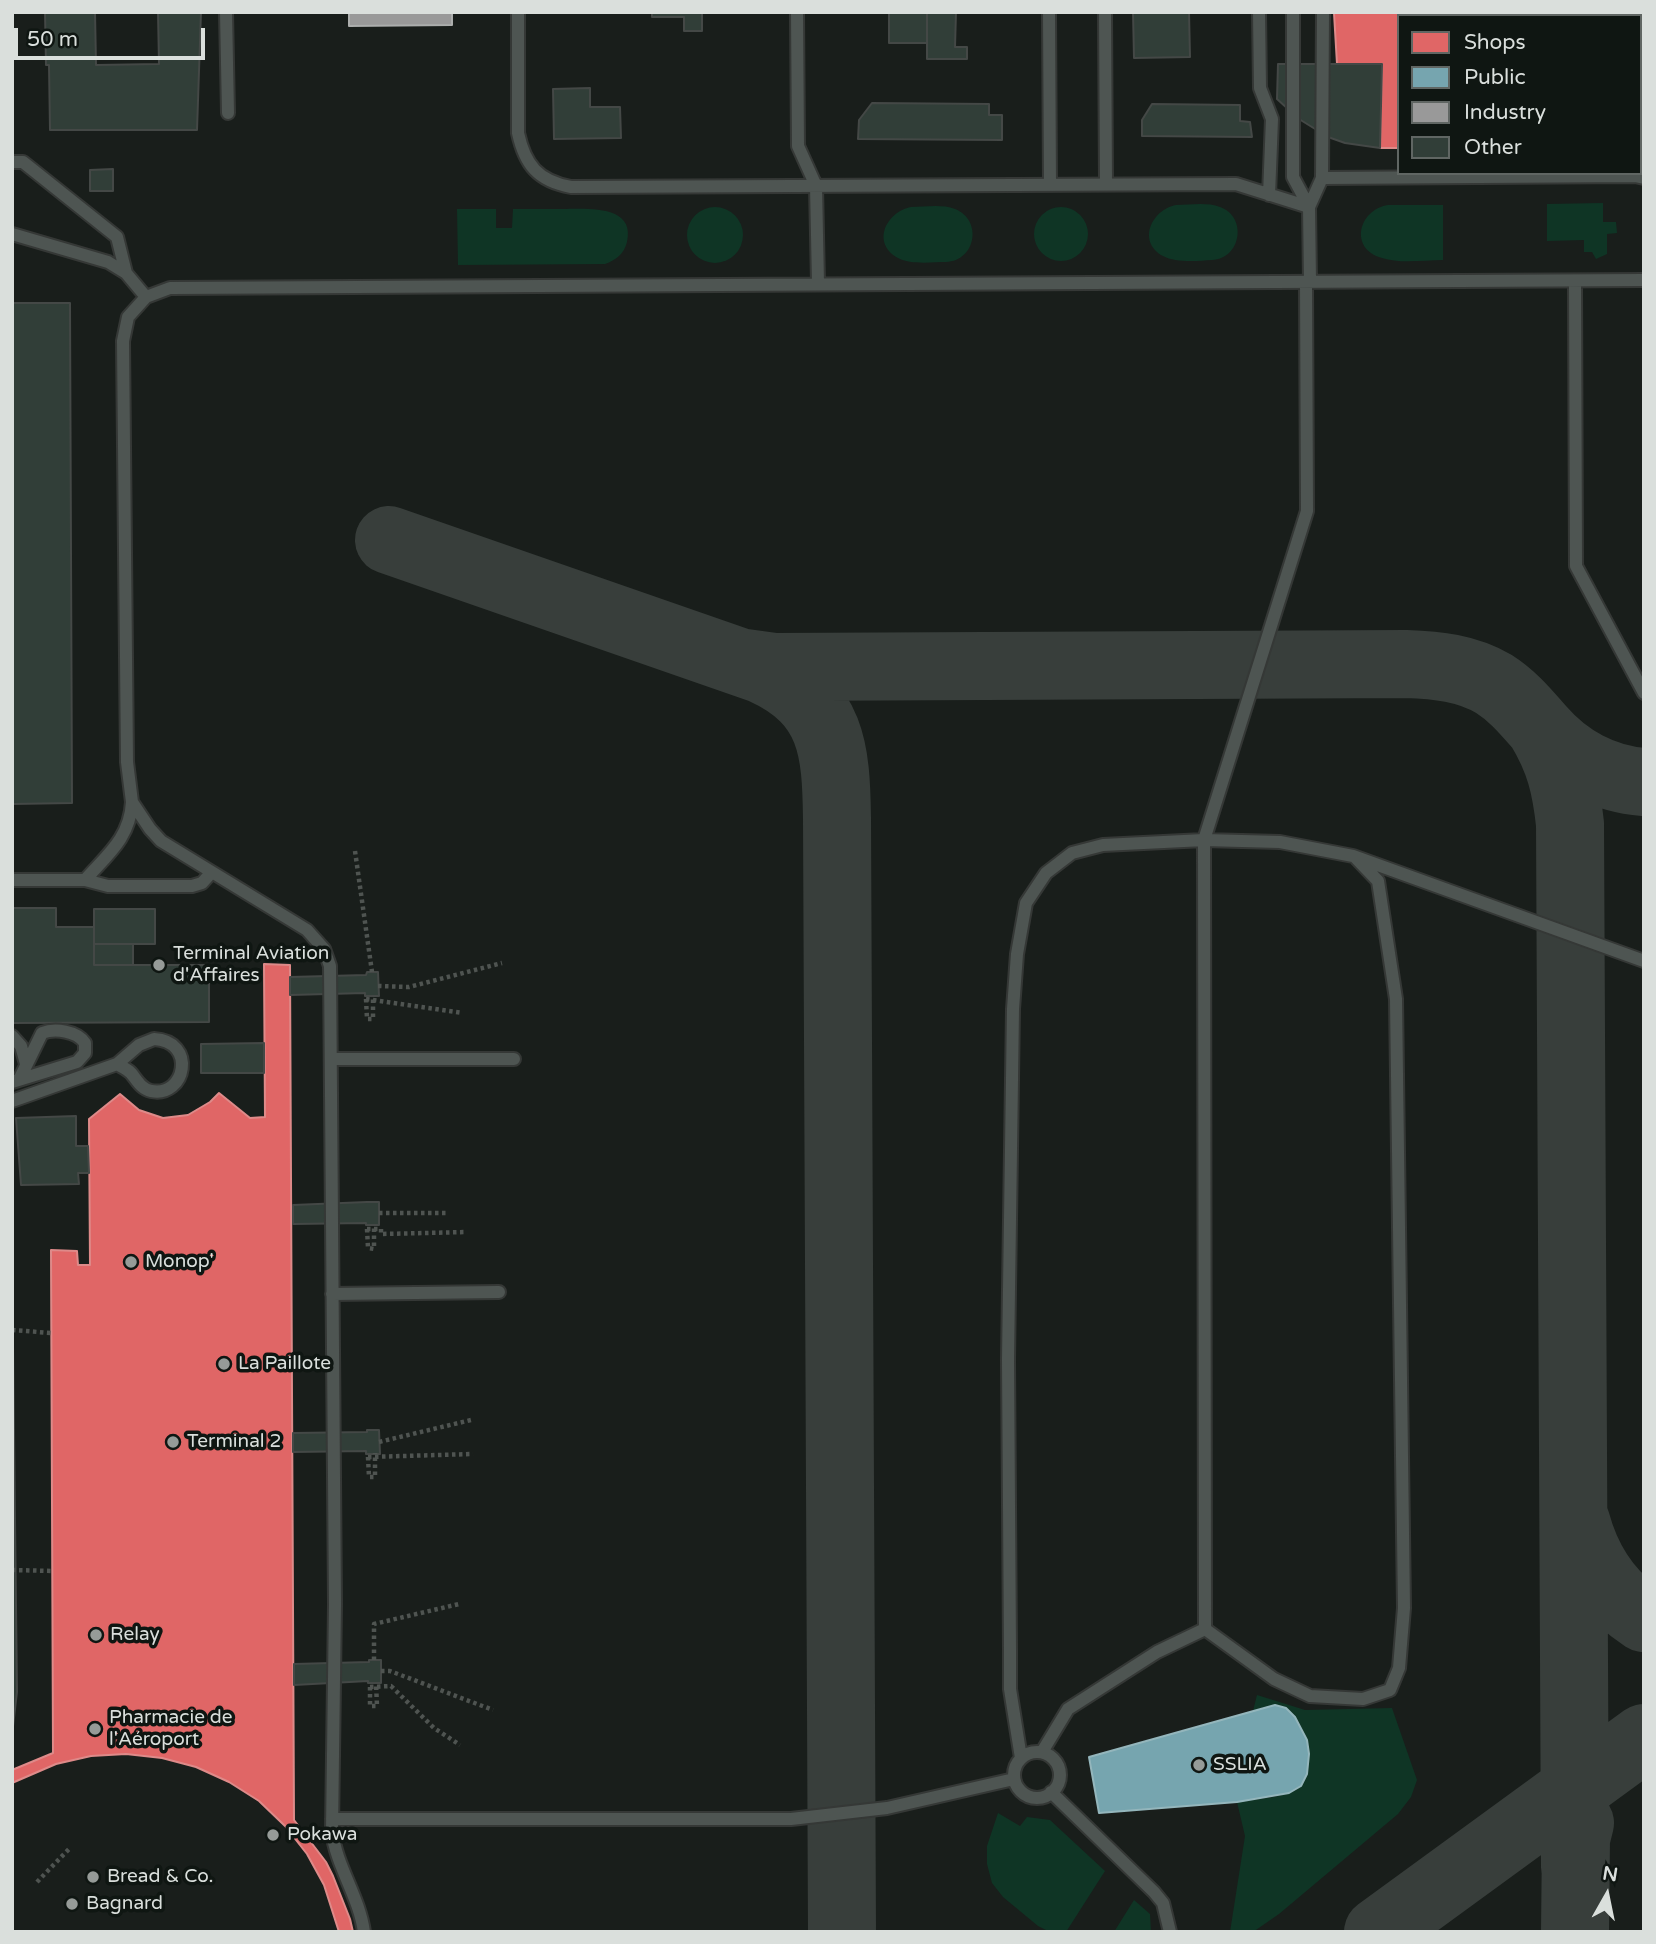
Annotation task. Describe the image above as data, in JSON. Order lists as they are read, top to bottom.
{
  "places": [
    "Terminal Aviation d'Affaires",
    "Monop'",
    "La Paillote",
    "Terminal 2",
    "Relay",
    "Pharmacie de l'Aéroport",
    "SSLIA",
    "Pokawa",
    "Bread & Co.",
    "Bagnard"
  ],
  "legend": [
    "Shops",
    "Public",
    "Industry",
    "Other"
  ],
  "scale_bar": "50 m",
  "north": "top"
}
